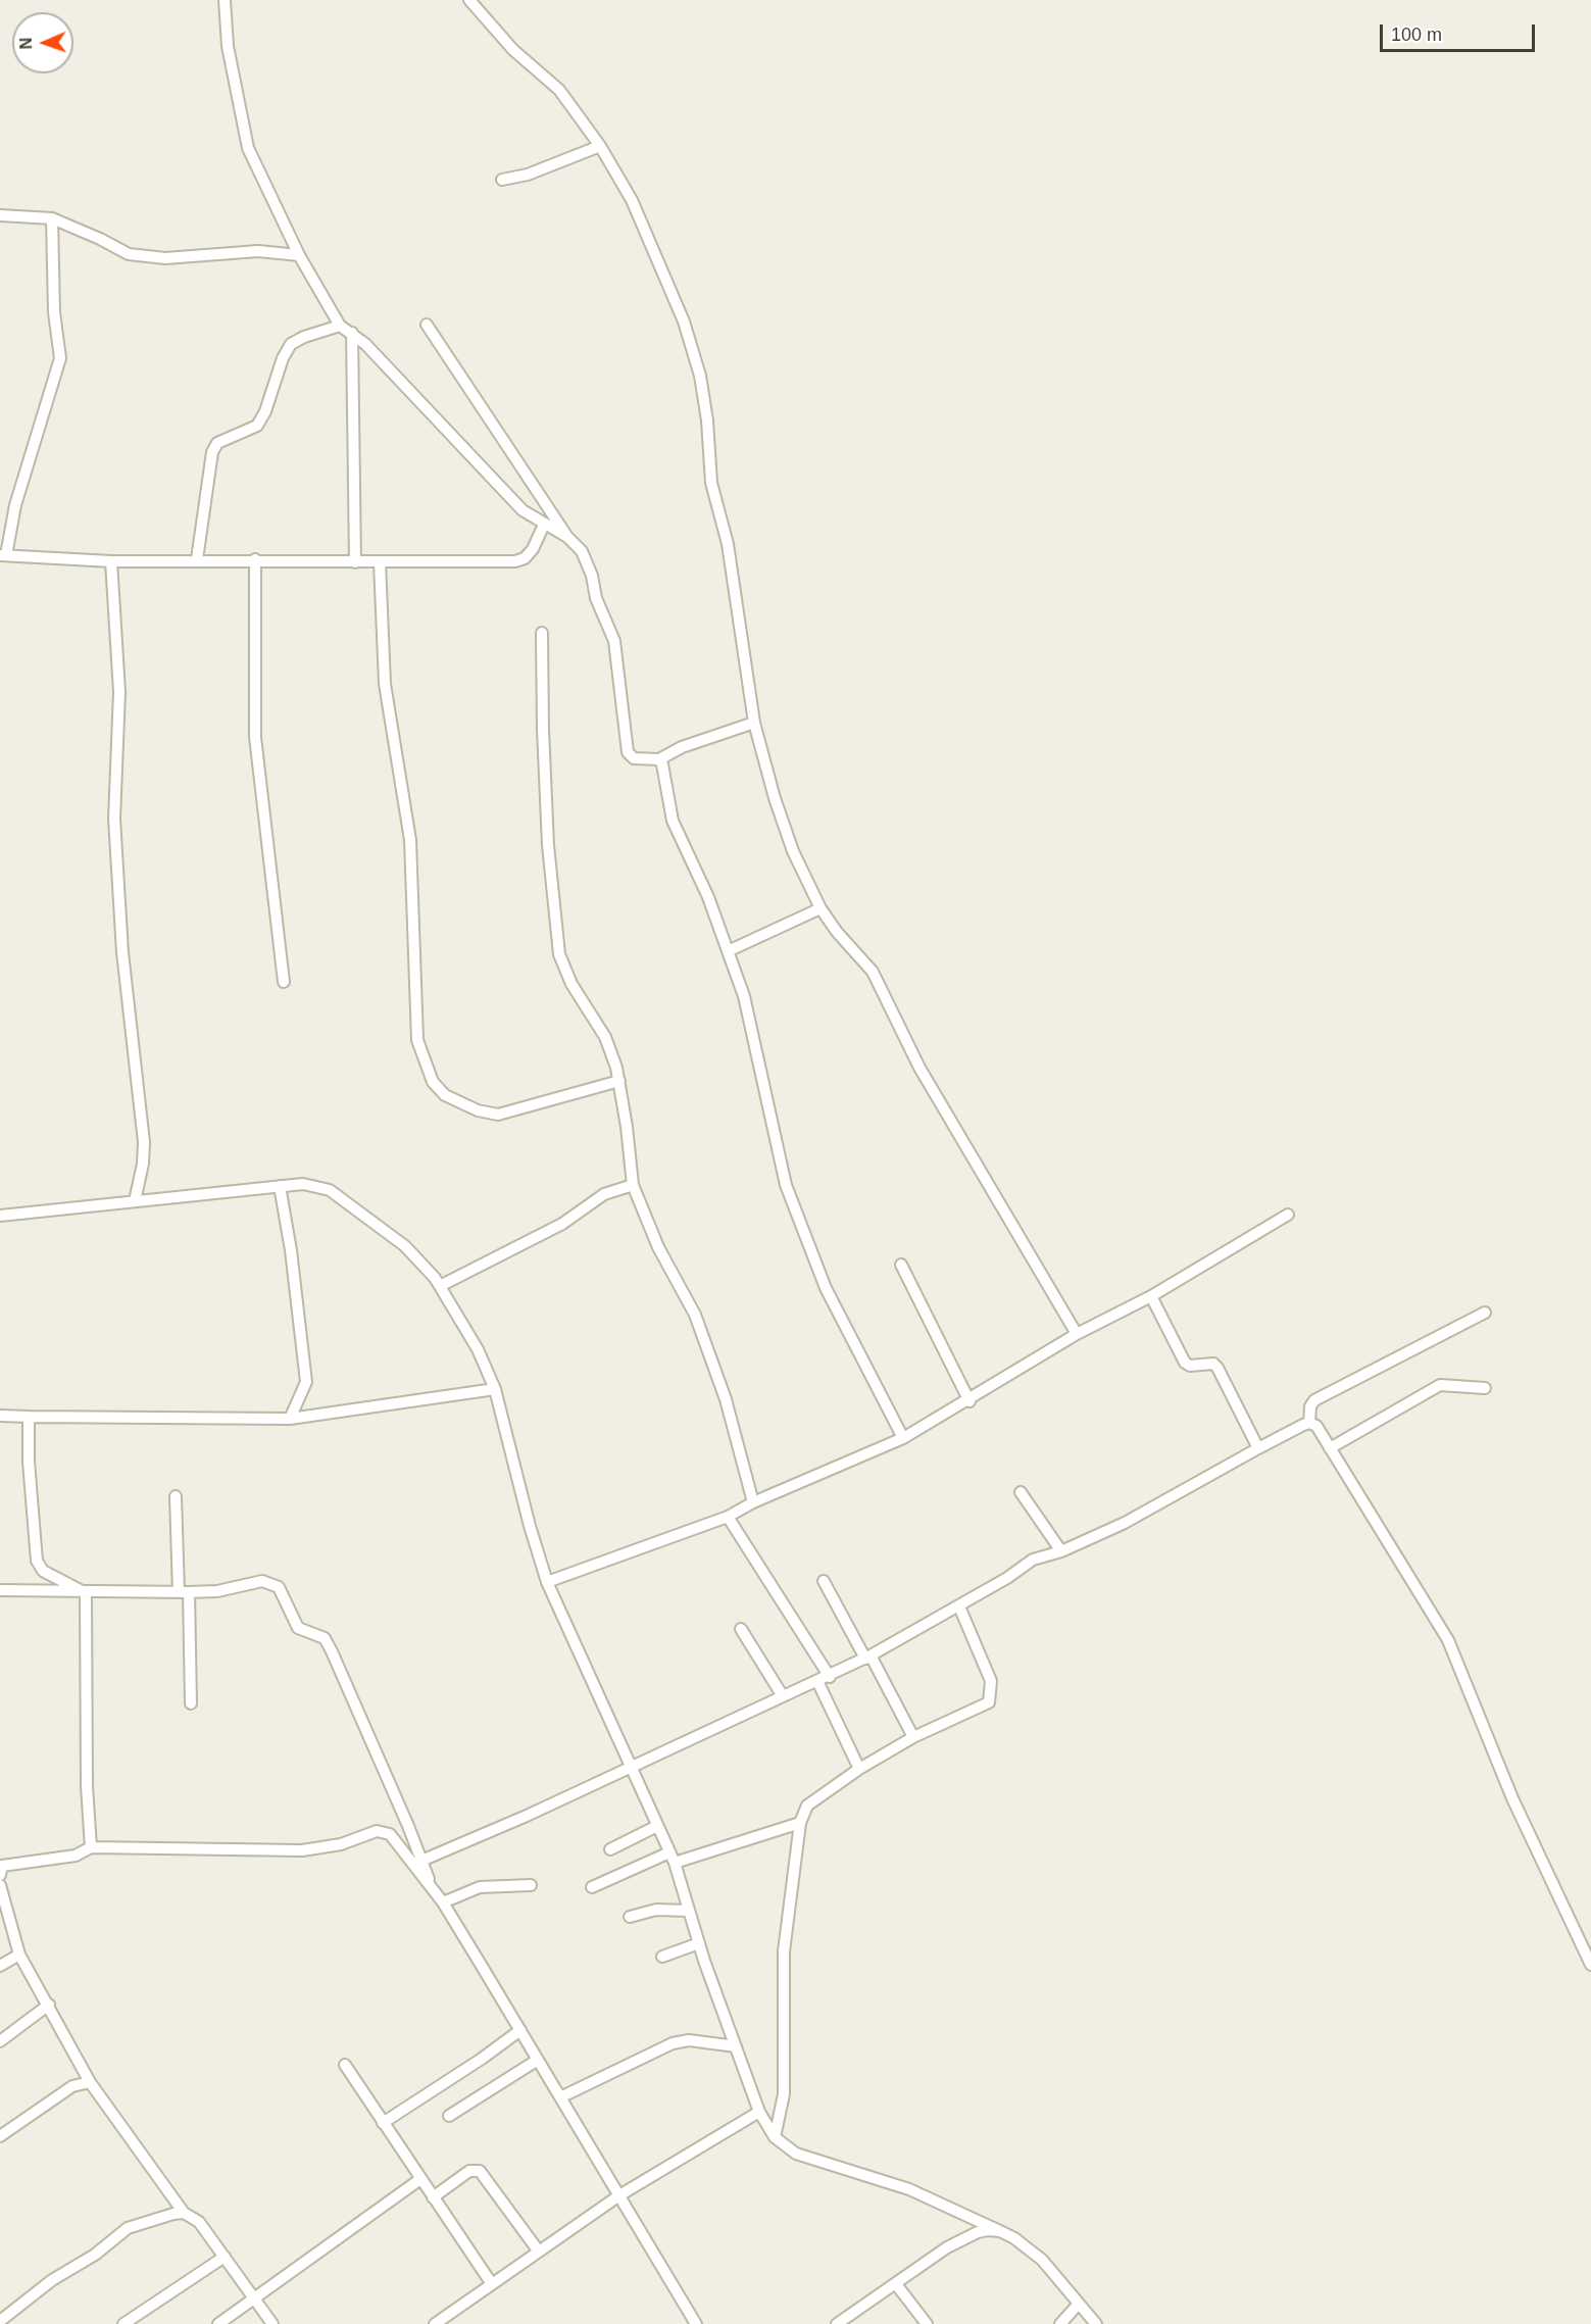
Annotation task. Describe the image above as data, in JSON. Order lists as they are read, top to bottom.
{
  "scale_bar": "100 m",
  "north": "left"
}
